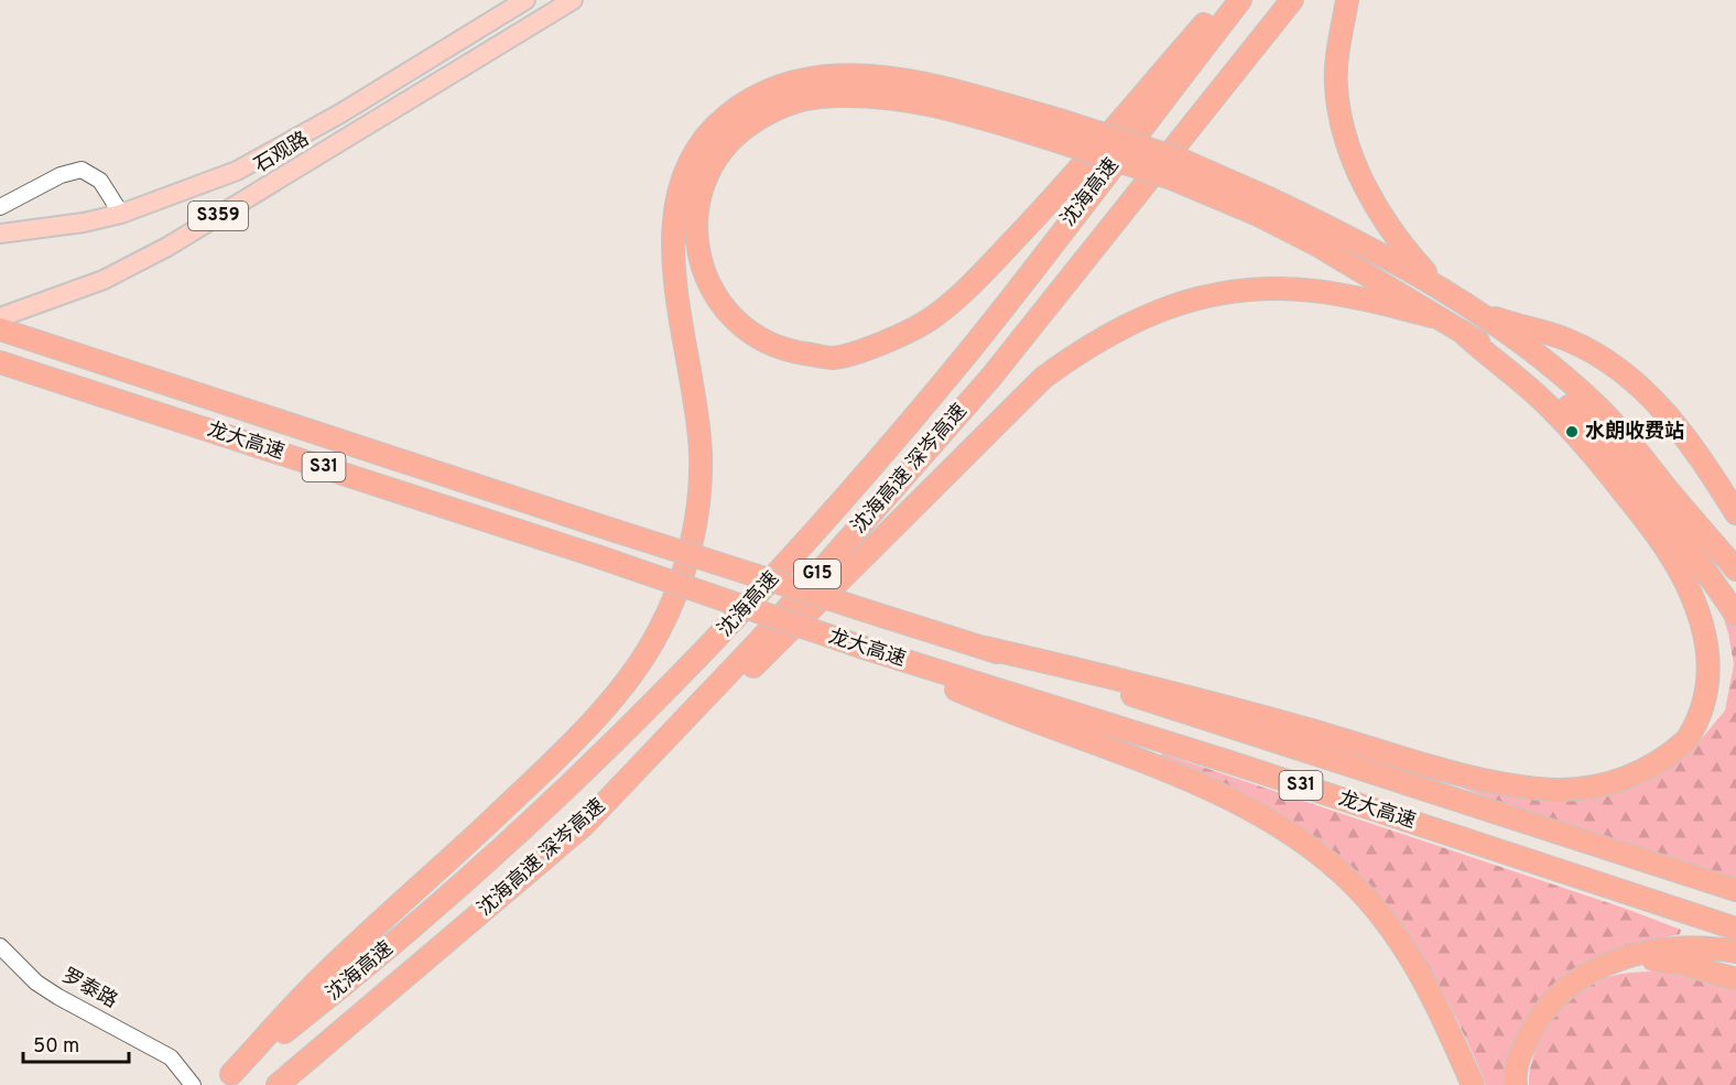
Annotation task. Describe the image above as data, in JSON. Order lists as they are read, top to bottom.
{
  "streets": {
    "highway": [
      "沈海高速",
      "龙大高速",
      "S31",
      "沈海高速 深岑高速",
      "G15"
    ],
    "main road": ["石观路", "S359"],
    "street": ["罗泰路"]
  },
  "places": ["水朗收费站"],
  "scale_bar": "50 m"
}
